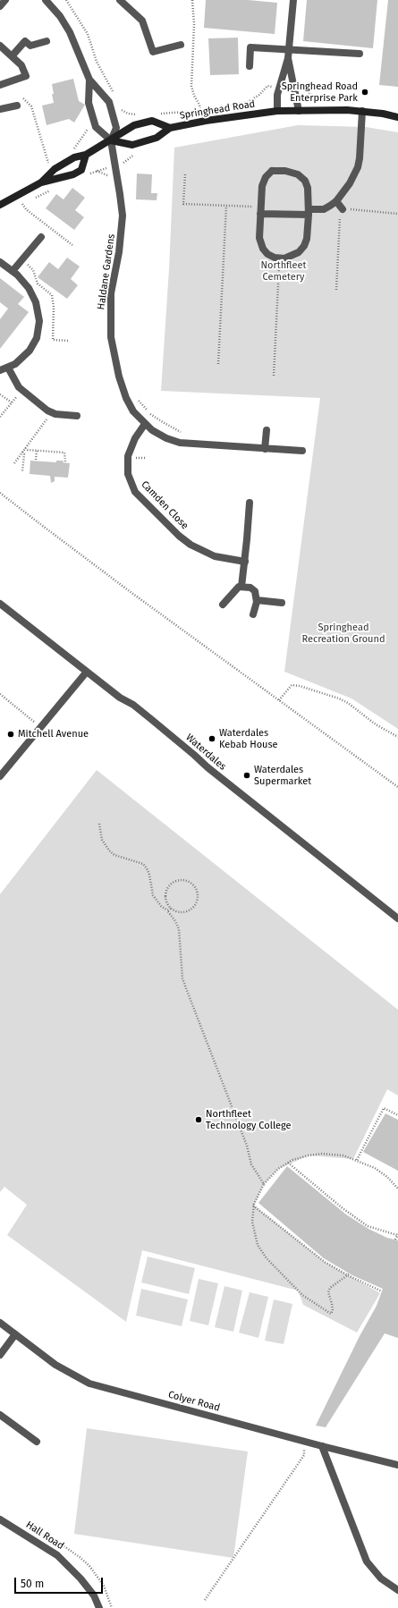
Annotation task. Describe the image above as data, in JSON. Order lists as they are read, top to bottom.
{
  "streets": {
    "main road": ["Springhead Road"],
    "street": [
      "Haldane Gardens",
      "Camden Close",
      "Waterdales",
      "Colyer Road",
      "Hall Road"
    ]
  },
  "crossings": [
    ["Springhead Road", "Haldane Gardens"],
    ["Haldane Gardens", "Camden Close"]
  ],
  "parks": ["Northfleet Cemetery", "Springhead Recreation Ground"],
  "places": [
    "Springhead Road Enterprise Park",
    "Mitchell Avenue",
    "Waterdales Kebab House",
    "Waterdales Supermarket",
    "Northfleet Technology College"
  ],
  "scale_bar": "50 m"
}
